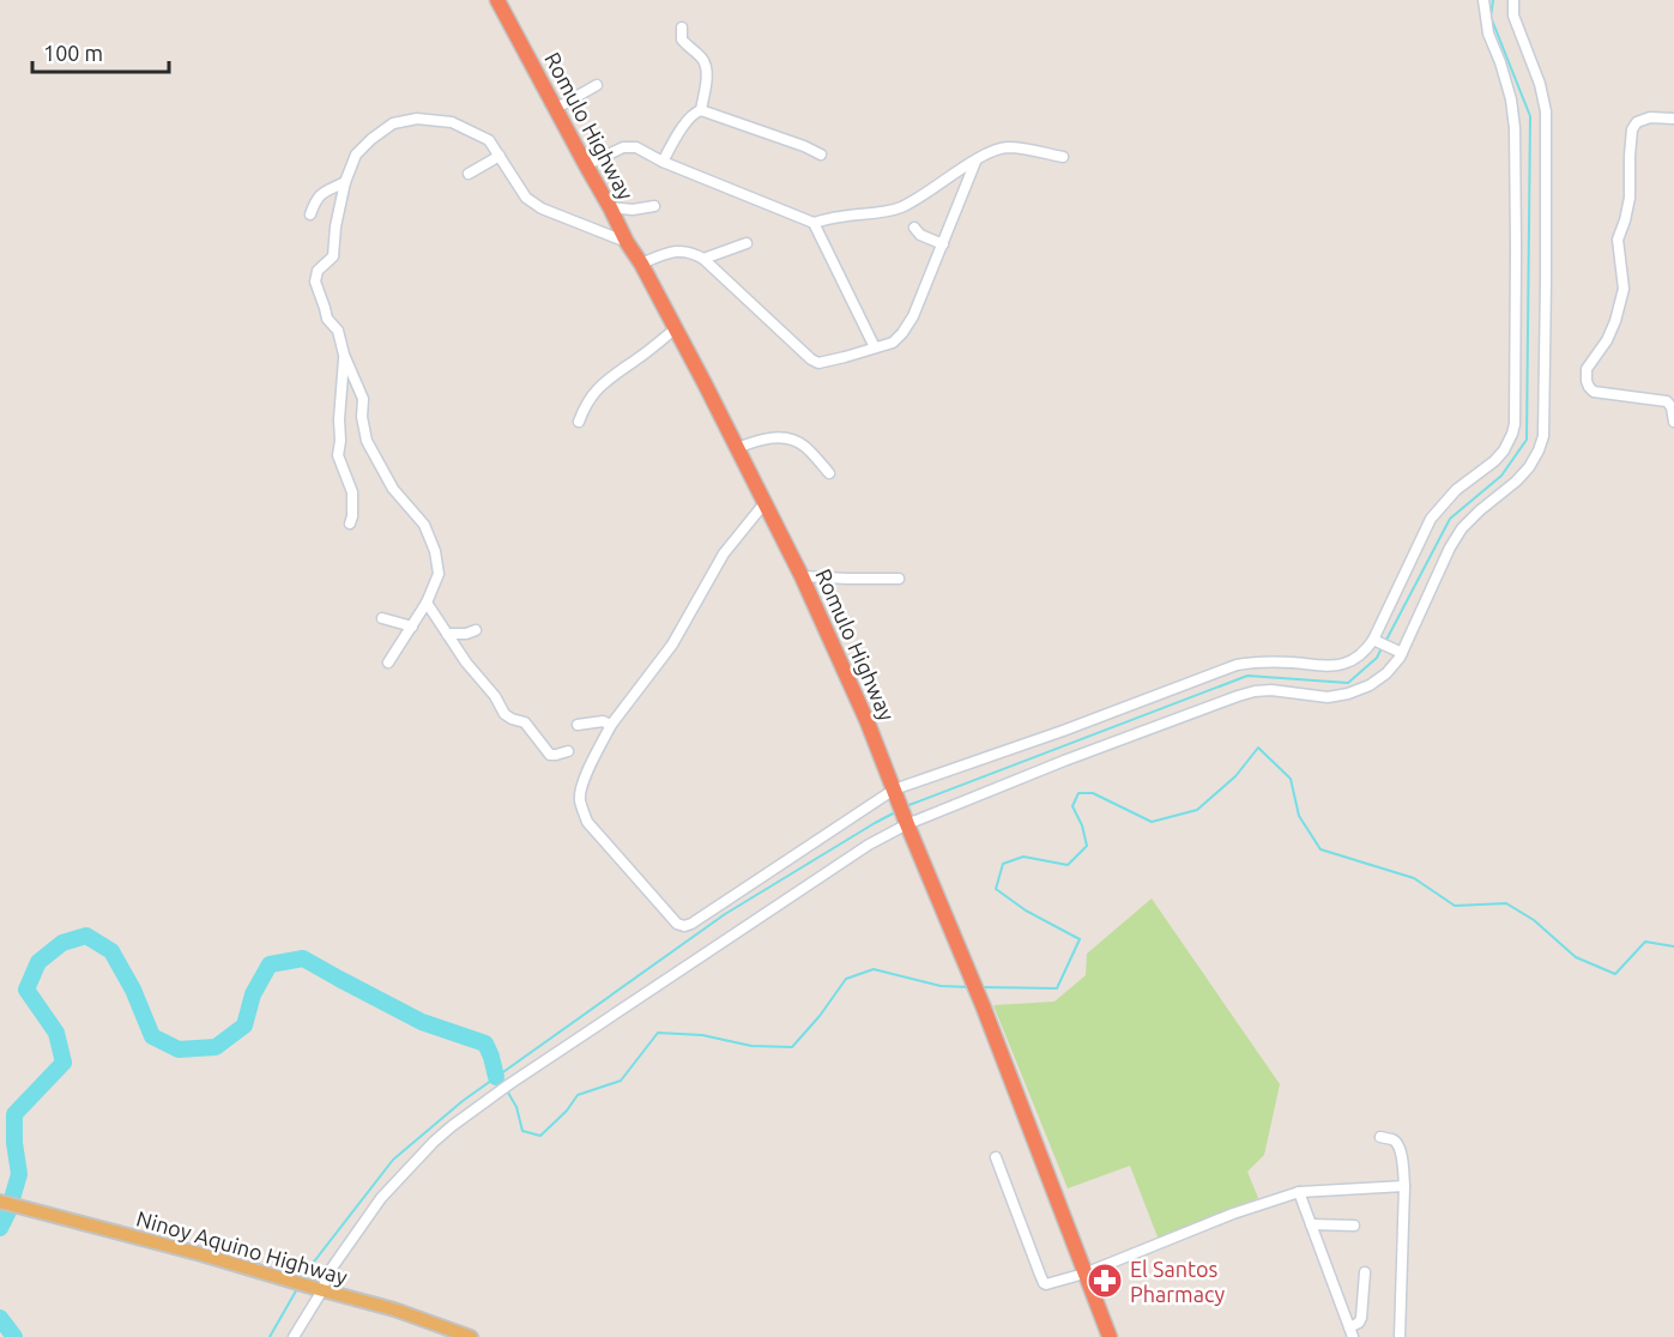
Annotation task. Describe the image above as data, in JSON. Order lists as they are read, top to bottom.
{
  "streets": {
    "highway": ["Romulo Highway"],
    "main road": ["Ninoy Aquino Highway"]
  },
  "places": {
    "pharmacy": ["El Santos Pharmacy"]
  },
  "scale_bar": "100 m"
}
